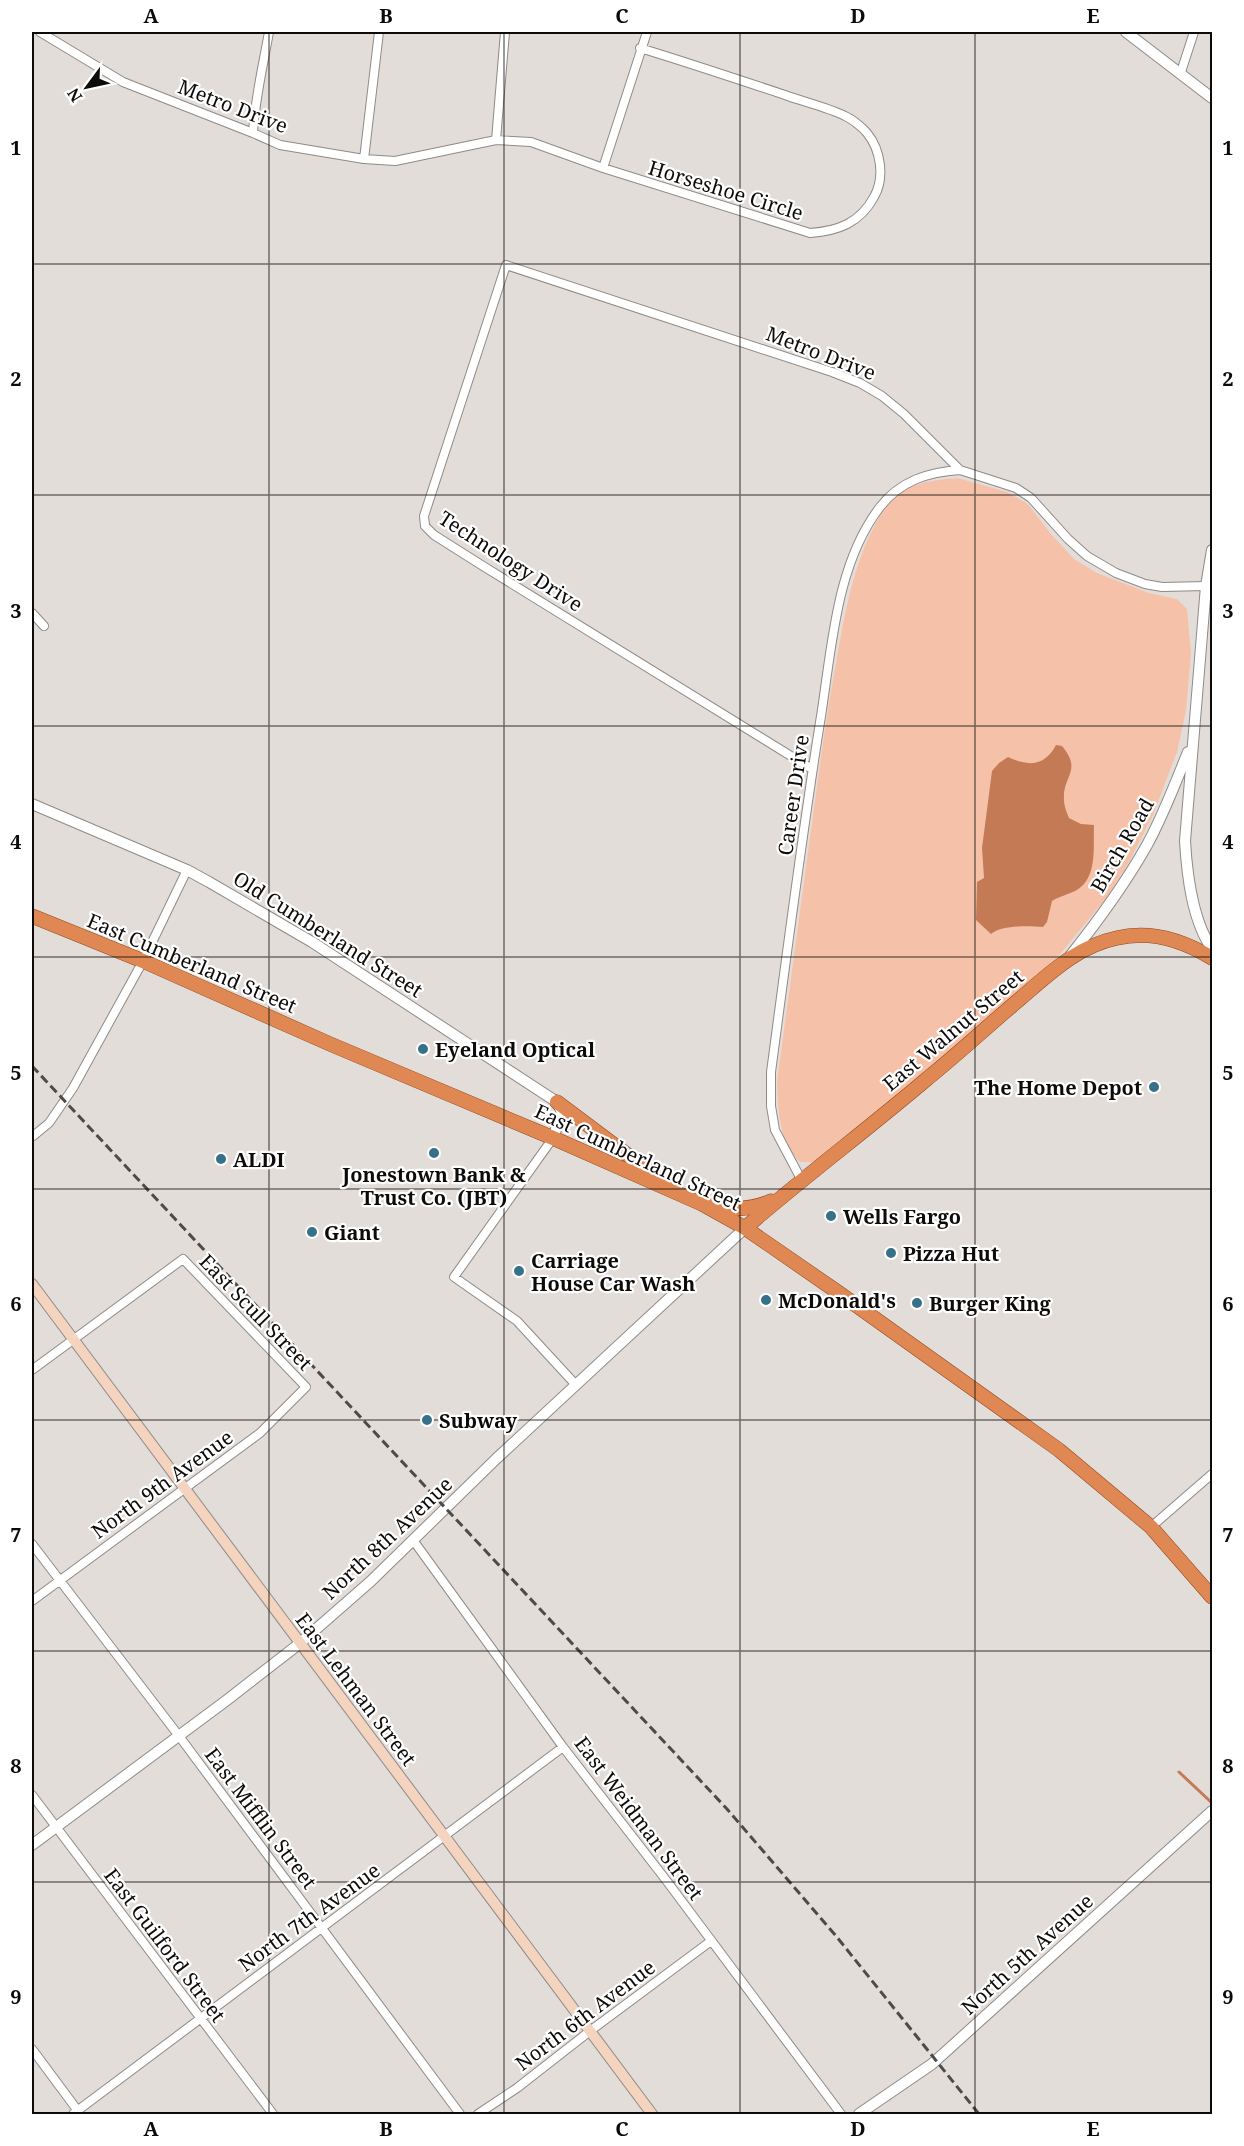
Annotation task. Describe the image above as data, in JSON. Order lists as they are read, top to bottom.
{
  "streets": {
    "highway": ["East Cumberland Street", "East Walnut Street"],
    "main road": ["East Lehman Street"],
    "street": [
      "Metro Drive",
      "Horseshoe Circle",
      "Technology Drive",
      "Career Drive",
      "Birch Road",
      "Old Cumberland Street",
      "East Scull Street",
      "North 9th Avenue",
      "North 8th Avenue",
      "East Mifflin Street",
      "East Weidman Street",
      "North 7th Avenue",
      "East Guilford Street",
      "North 5th Avenue",
      "North 6th Avenue"
    ]
  },
  "crossings": [
    ["Metro Drive", "Horseshoe Circle"],
    ["Metro Drive", "Technology Drive"],
    ["Metro Drive", "Career Drive"],
    ["Metro Drive", "Birch Road"],
    ["Technology Drive", "Career Drive"],
    ["Career Drive", "East Walnut Street"],
    ["Birch Road", "East Walnut Street"],
    ["East Cumberland Street", "East Walnut Street"],
    ["East Cumberland Street", "North 8th Avenue"],
    ["East Walnut Street", "North 8th Avenue"],
    ["East Scull Street", "North 9th Avenue"],
    ["East Scull Street", "East Lehman Street"],
    ["North 9th Avenue", "East Lehman Street"],
    ["North 9th Avenue", "East Mifflin Street"],
    ["North 8th Avenue", "East Lehman Street"],
    ["North 8th Avenue", "East Mifflin Street"],
    ["North 8th Avenue", "East Weidman Street"],
    ["North 8th Avenue", "East Guilford Street"],
    ["East Lehman Street", "North 7th Avenue"],
    ["East Lehman Street", "North 6th Avenue"],
    ["East Mifflin Street", "North 7th Avenue"],
    ["East Weidman Street", "North 7th Avenue"],
    ["East Weidman Street", "North 6th Avenue"],
    ["North 7th Avenue", "East Guilford Street"]
  ],
  "places": [
    "Eyeland Optical",
    "The Home Depot",
    "Jonestown Bank & Trust Co. (JBT)",
    "ALDI",
    "Wells Fargo",
    "Giant",
    "Pizza Hut",
    "Carriage House Car Wash",
    "McDonald's",
    "Burger King",
    "Subway"
  ],
  "north": "bottom left",
  "grid": {
    "columns": [
      "A",
      "B",
      "C",
      "D",
      "E"
    ],
    "rows": [
      "1",
      "2",
      "3",
      "4",
      "5",
      "6",
      "7",
      "8",
      "9"
    ]
  }
}
